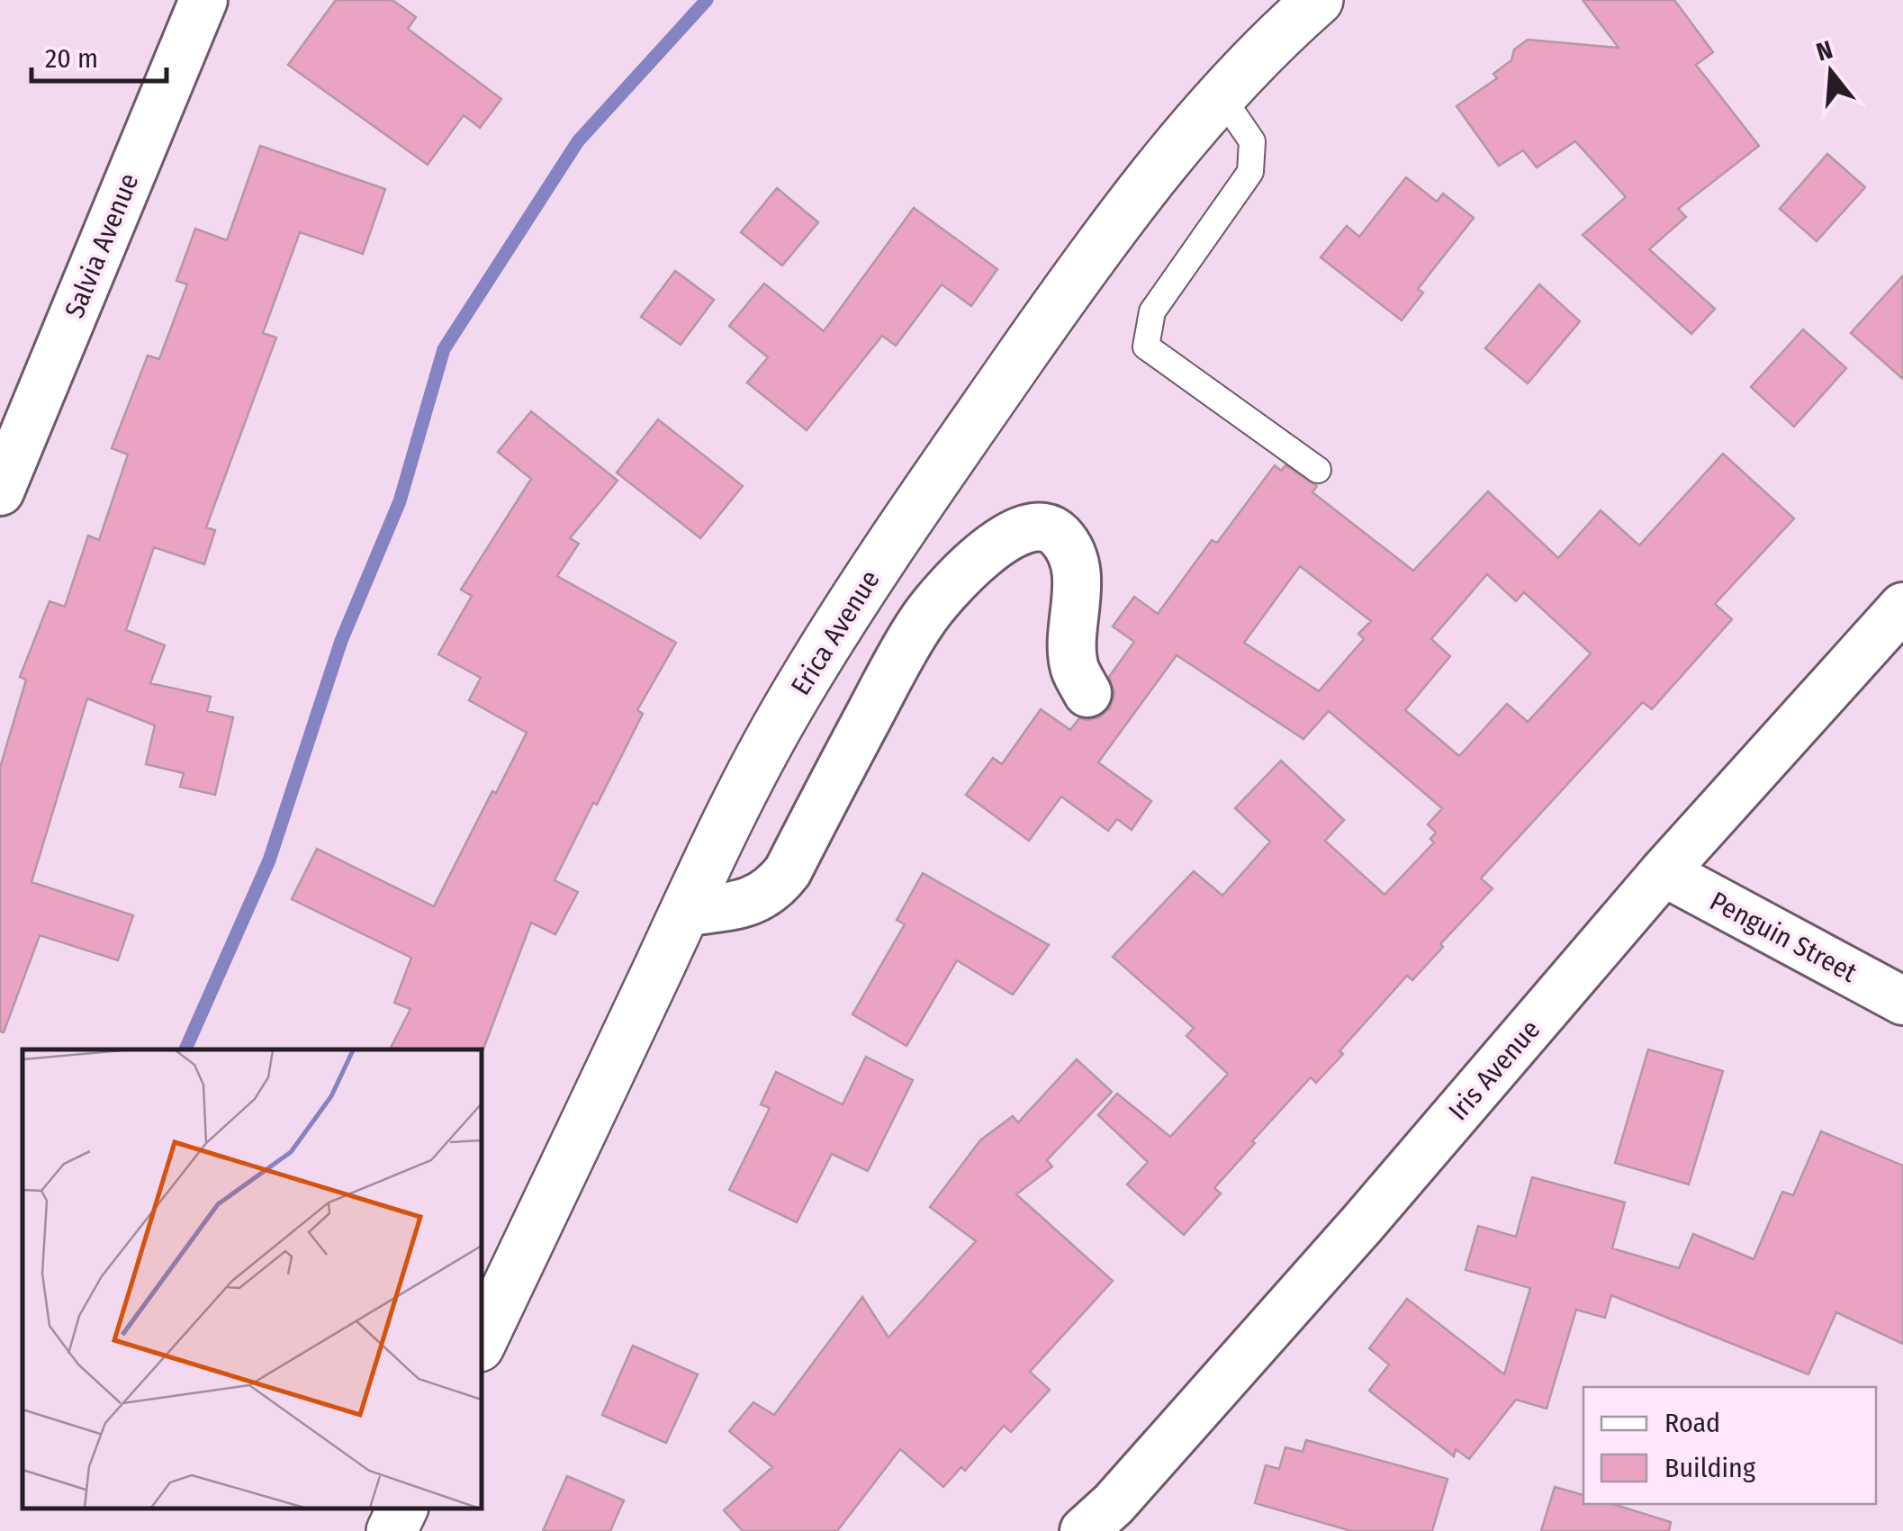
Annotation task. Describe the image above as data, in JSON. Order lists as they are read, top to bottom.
{
  "streets": {
    "street": [
      "Salvia Avenue",
      "Erica Avenue",
      "Penguin Street",
      "Iris Avenue"
    ]
  },
  "crossings": [
    ["Penguin Street", "Iris Avenue"]
  ],
  "legend": ["Road", "Building"],
  "scale_bar": "20 m",
  "north": "top"
}
